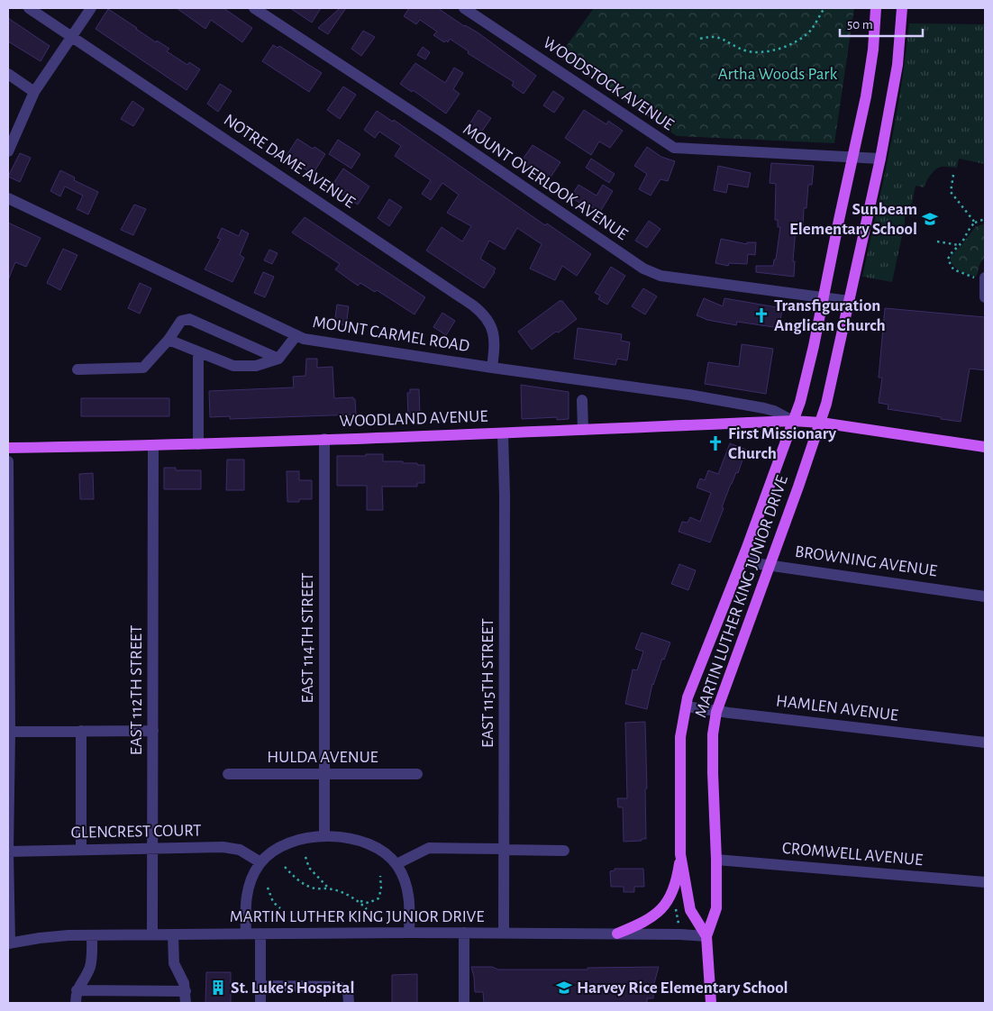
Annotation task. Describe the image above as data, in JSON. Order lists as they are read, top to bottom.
{
  "streets": {
    "main road": ["WOODLAND AVENUE", "MARTIN LUTHER KING JUNIOR DRIVE"],
    "street": [
      "WOODSTOCK AVENUE",
      "NOTRE DAME AVENUE",
      "MOUNT OVERLOOK AVENUE",
      "MOUNT CARMEL ROAD",
      "BROWNING AVENUE",
      "EAST 114TH STREET",
      "EAST 115TH STREET",
      "EAST 112TH STREET",
      "HAMLEN AVENUE",
      "HULDA AVENUE",
      "GLENCREST COURT",
      "CROMWELL AVENUE"
    ]
  },
  "crossings": [
    ["WOODSTOCK AVENUE", "MARTIN LUTHER KING JUNIOR DRIVE"],
    ["NOTRE DAME AVENUE", "MOUNT CARMEL ROAD"],
    ["MOUNT OVERLOOK AVENUE", "MARTIN LUTHER KING JUNIOR DRIVE"],
    ["MOUNT CARMEL ROAD", "WOODLAND AVENUE"],
    ["MOUNT CARMEL ROAD", "MARTIN LUTHER KING JUNIOR DRIVE"],
    ["WOODLAND AVENUE", "MARTIN LUTHER KING JUNIOR DRIVE"],
    ["WOODLAND AVENUE", "EAST 114TH STREET"],
    ["WOODLAND AVENUE", "EAST 115TH STREET"],
    ["WOODLAND AVENUE", "EAST 112TH STREET"],
    ["BROWNING AVENUE", "MARTIN LUTHER KING JUNIOR DRIVE"],
    ["MARTIN LUTHER KING JUNIOR DRIVE", "EAST 115TH STREET"],
    ["MARTIN LUTHER KING JUNIOR DRIVE", "EAST 112TH STREET"],
    ["MARTIN LUTHER KING JUNIOR DRIVE", "HAMLEN AVENUE"],
    ["MARTIN LUTHER KING JUNIOR DRIVE", "CROMWELL AVENUE"],
    ["EAST 114TH STREET", "HULDA AVENUE"],
    ["EAST 112TH STREET", "GLENCREST COURT"]
  ],
  "parks": ["Artha Woods Park"],
  "places": {
    "school or university": ["Sunbeam Elementary School", "Harvey Rice Elementary School"],
    "church": ["Transfiguration Anglican Church", "First Missionary Church"],
    "building": ["St. Luke's Hospital"]
  },
  "scale_bar": "50 m"
}
